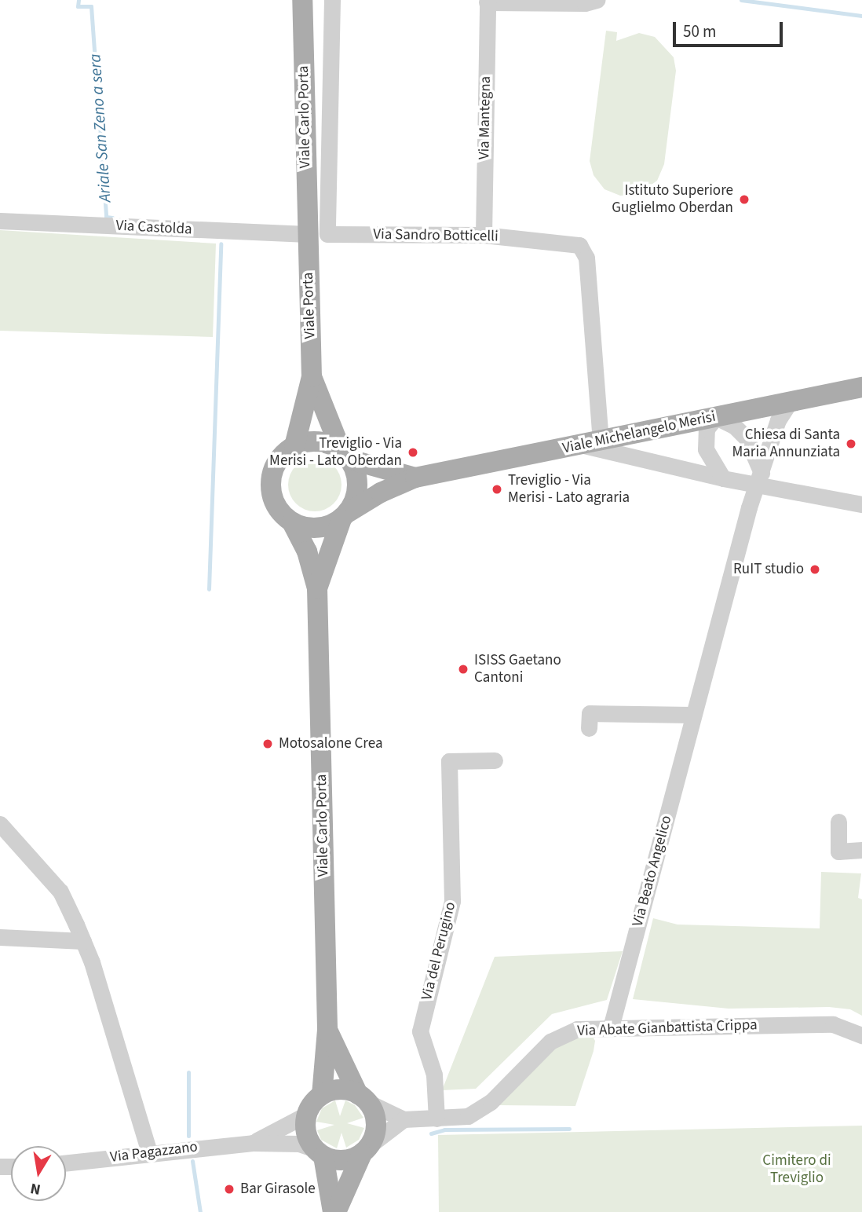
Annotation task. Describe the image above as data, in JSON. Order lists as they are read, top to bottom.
{
  "streets": {
    "main road": ["Viale Carlo Porta", "Viale Porta", "Viale Michelangelo Merisi"],
    "street": [
      "Via Mantegna",
      "Via Castolda",
      "Via Sandro Botticelli",
      "Via Beato Angelico",
      "Via del Perugino",
      "Via Abate Gianbattista Crippa",
      "Via Pagazzano"
    ]
  },
  "crossings": [
    ["Viale Carlo Porta", "Via Castolda"],
    ["Viale Carlo Porta", "Viale Porta"],
    ["Viale Carlo Porta", "Viale Michelangelo Merisi"],
    ["Viale Carlo Porta", "Via Abate Gianbattista Crippa"],
    ["Viale Carlo Porta", "Via Pagazzano"],
    ["Via Mantegna", "Via Sandro Botticelli"],
    ["Via Castolda", "Viale Porta"],
    ["Via Sandro Botticelli", "Viale Michelangelo Merisi"],
    ["Viale Michelangelo Merisi", "Via Beato Angelico"],
    ["Via Beato Angelico", "Via Abate Gianbattista Crippa"],
    ["Via del Perugino", "Via Abate Gianbattista Crippa"],
    ["Via Abate Gianbattista Crippa", "Via Pagazzano"]
  ],
  "water": ["Ariale San Zeno a sera"],
  "parks": ["Cimitero di Treviglio"],
  "places": [
    "Istituto Superiore Guglielmo Oberdan",
    "Chiesa di Santa Maria Annunziata",
    "Treviglio - Via Merisi - Lato Oberdan",
    "Treviglio - Via Merisi - Lato agraria",
    "RuIT studio",
    "ISISS Gaetano Cantoni",
    "Motosalone Crea",
    "Bar Girasole"
  ],
  "scale_bar": "50 m",
  "north": "bottom"
}
